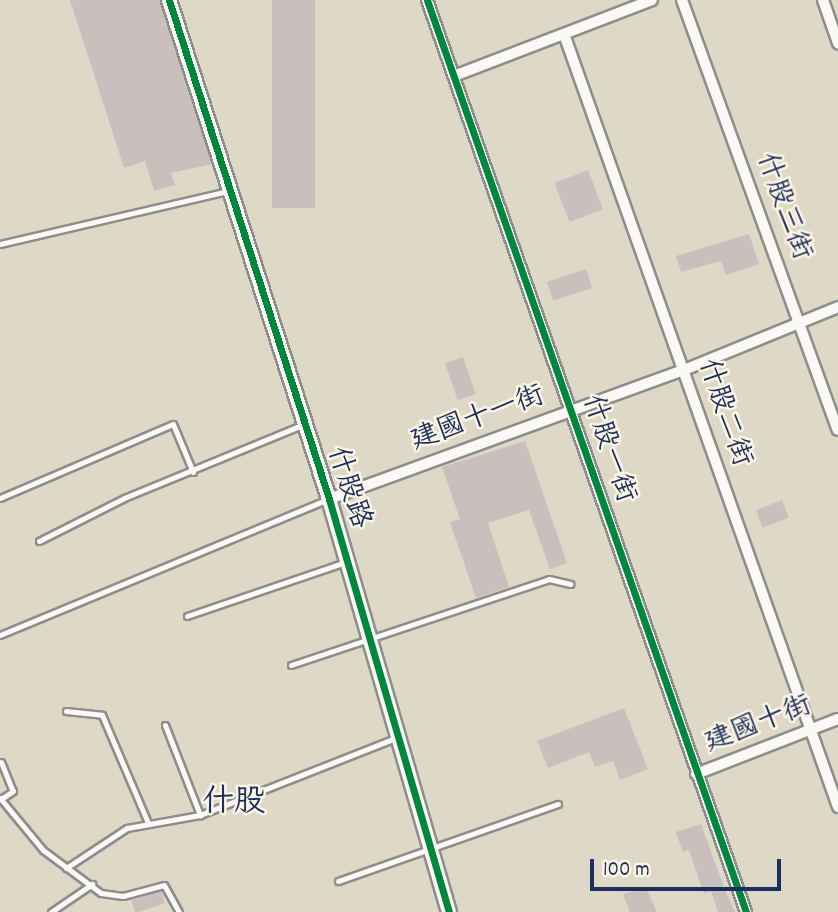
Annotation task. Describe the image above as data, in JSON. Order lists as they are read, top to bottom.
{
  "streets": {
    "street": [
      "什股三街",
      "什股二街",
      "建國十一街",
      "什股一街",
      "什股路",
      "建國十街"
    ]
  },
  "crossings": [
    ["什股三街", "建國十一街"],
    ["什股二街", "建國十一街"],
    ["什股二街", "建國十街"],
    ["建國十一街", "什股一街"],
    ["建國十一街", "什股路"],
    ["什股一街", "建國十街"]
  ],
  "districts": ["什股"],
  "scale_bar": "100 m"
}
